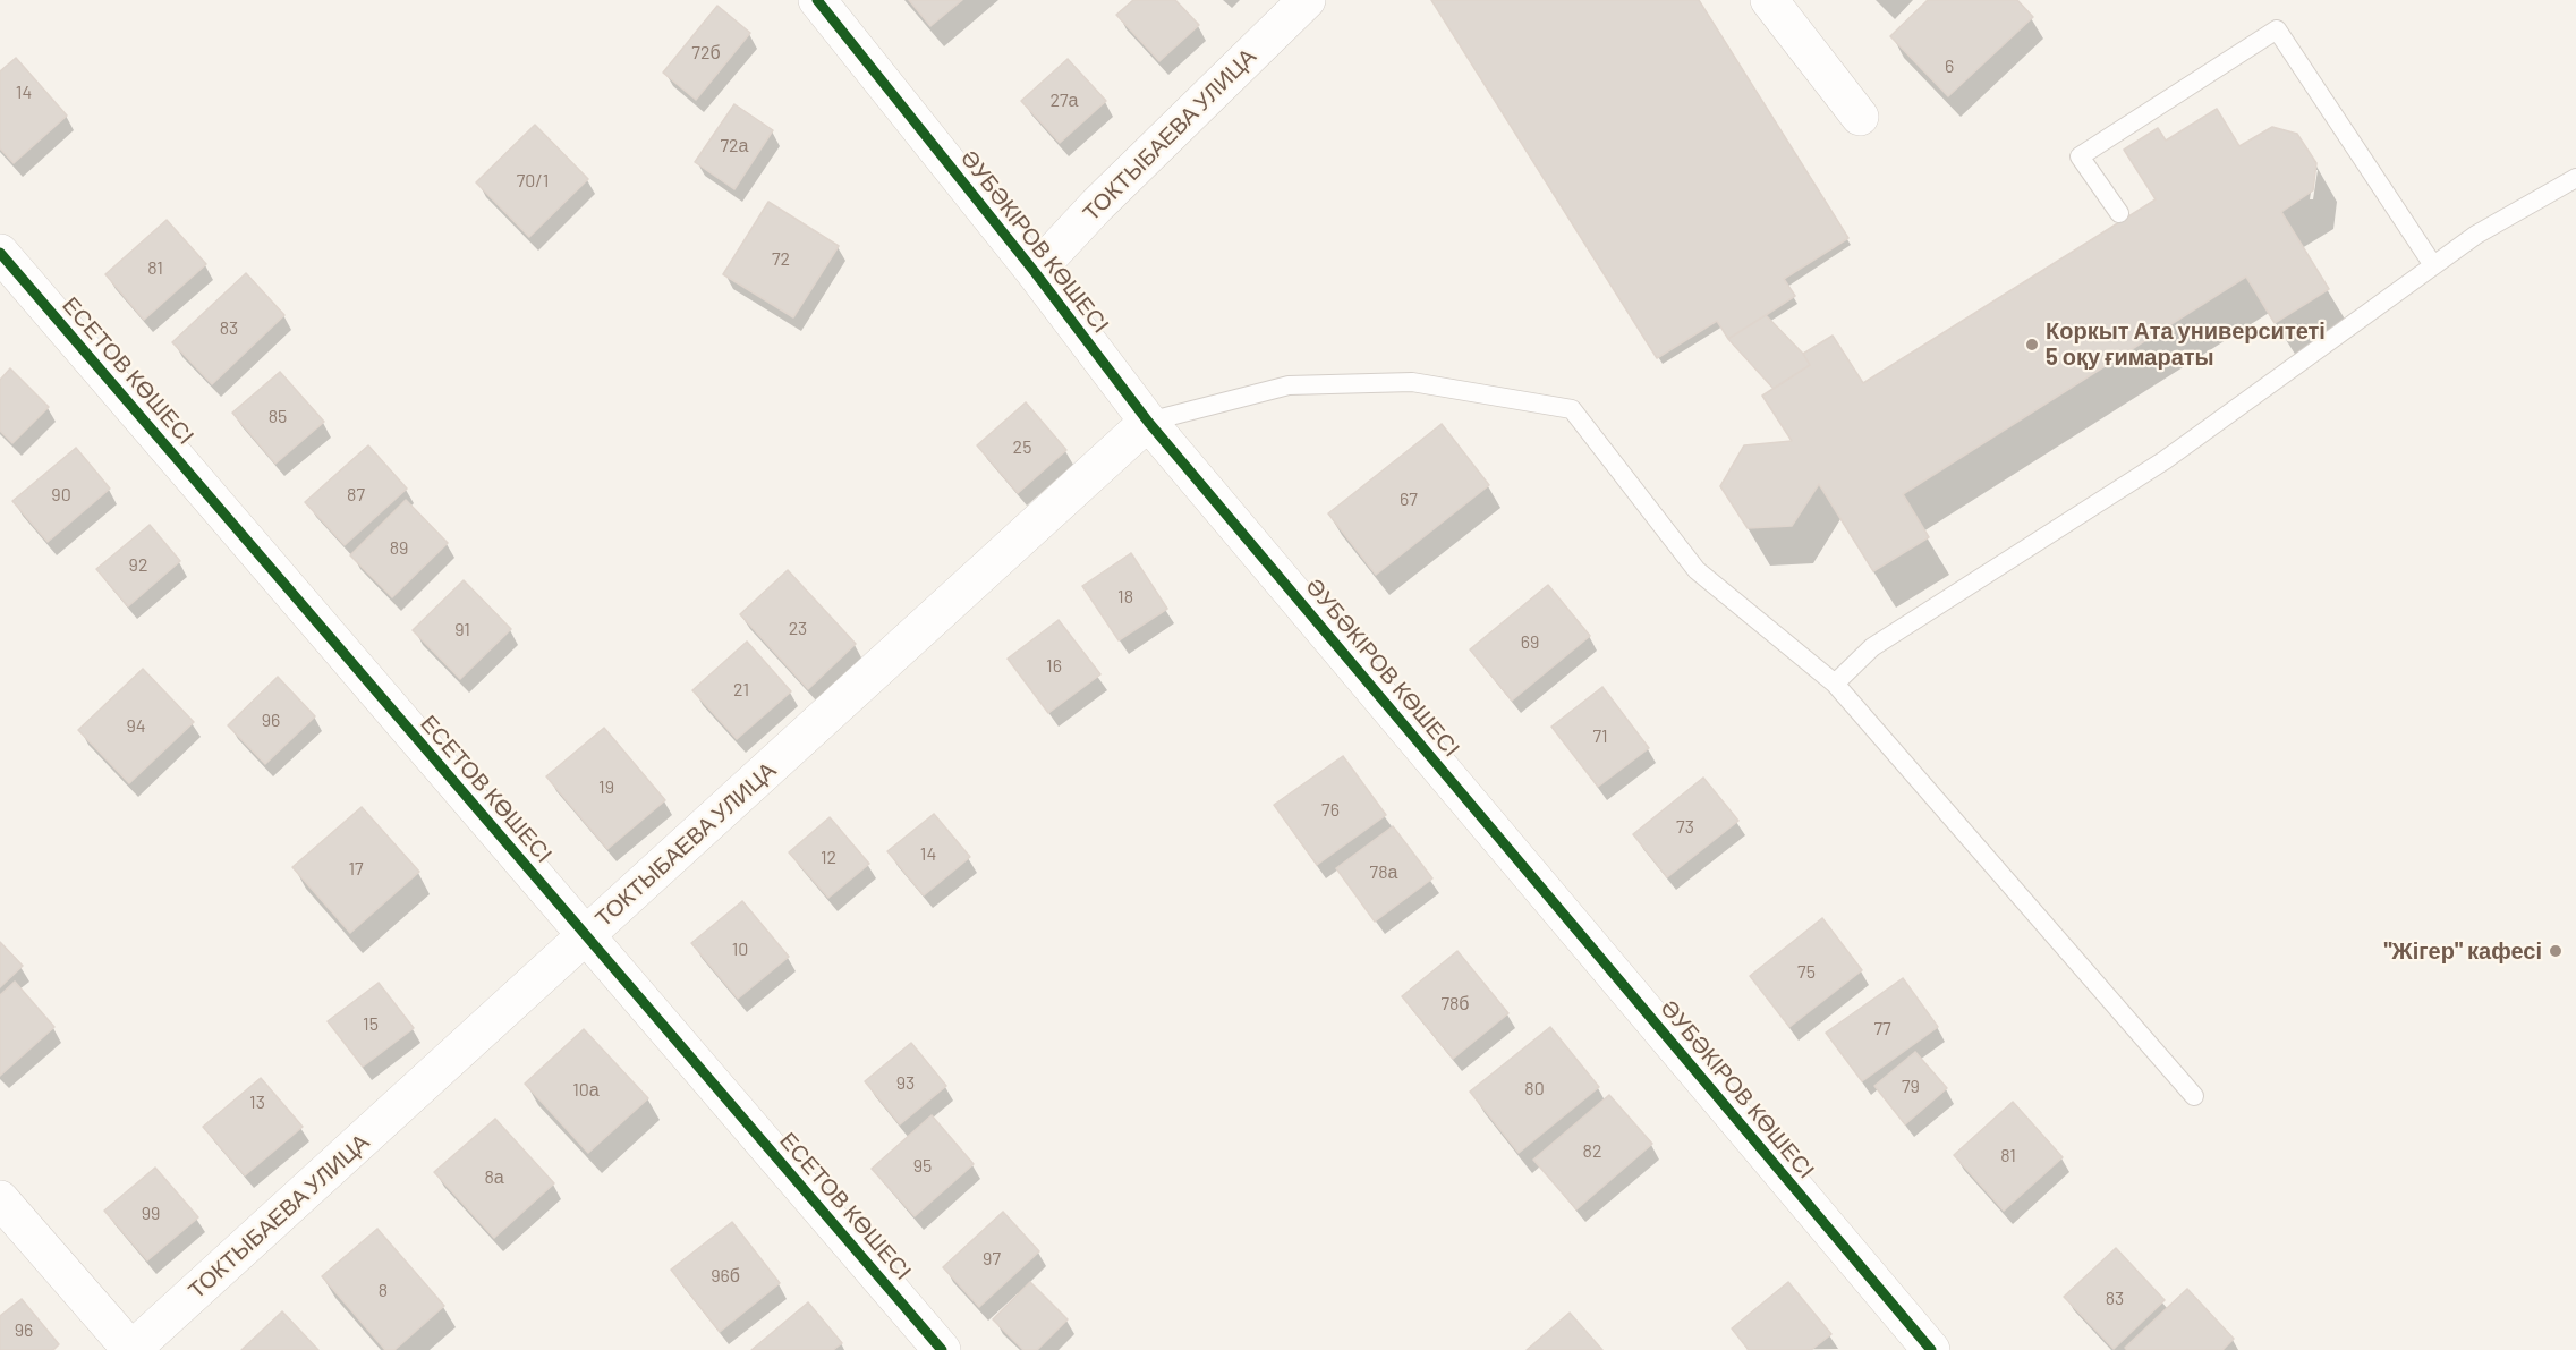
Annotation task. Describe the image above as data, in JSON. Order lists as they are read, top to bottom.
{
  "streets": {
    "street": ["ТОКТЫБАЕВА УЛИЦА", "ӘУБӘКІРОВ КӨШЕСІ", "ЕСЕТОВ КӨШЕСІ"]
  },
  "crossings": [
    ["ТОКТЫБАЕВА УЛИЦА", "ӘУБӘКІРОВ КӨШЕСІ"],
    ["ТОКТЫБАЕВА УЛИЦА", "ЕСЕТОВ КӨШЕСІ"]
  ],
  "places": ["Коркыт Ата университеті 5 оқу ғимараты", "\"Жігер\" кафесі"],
  "house_numbers": [
    "72б",
    "6",
    "14",
    "27а",
    "72а",
    "70/1",
    "72",
    "81",
    "83",
    "85",
    "25",
    "90",
    "87",
    "67",
    "89",
    "92",
    "18",
    "23",
    "91",
    "69",
    "16",
    "21",
    "96",
    "94",
    "71",
    "19",
    "76",
    "73",
    "14",
    "12",
    "17",
    "78а",
    "10",
    "75",
    "78б",
    "15",
    "77",
    "93",
    "79",
    "80",
    "10а",
    "13",
    "82",
    "81",
    "95",
    "8а",
    "99",
    "97",
    "96б",
    "8",
    "83",
    "96"
  ]
}
